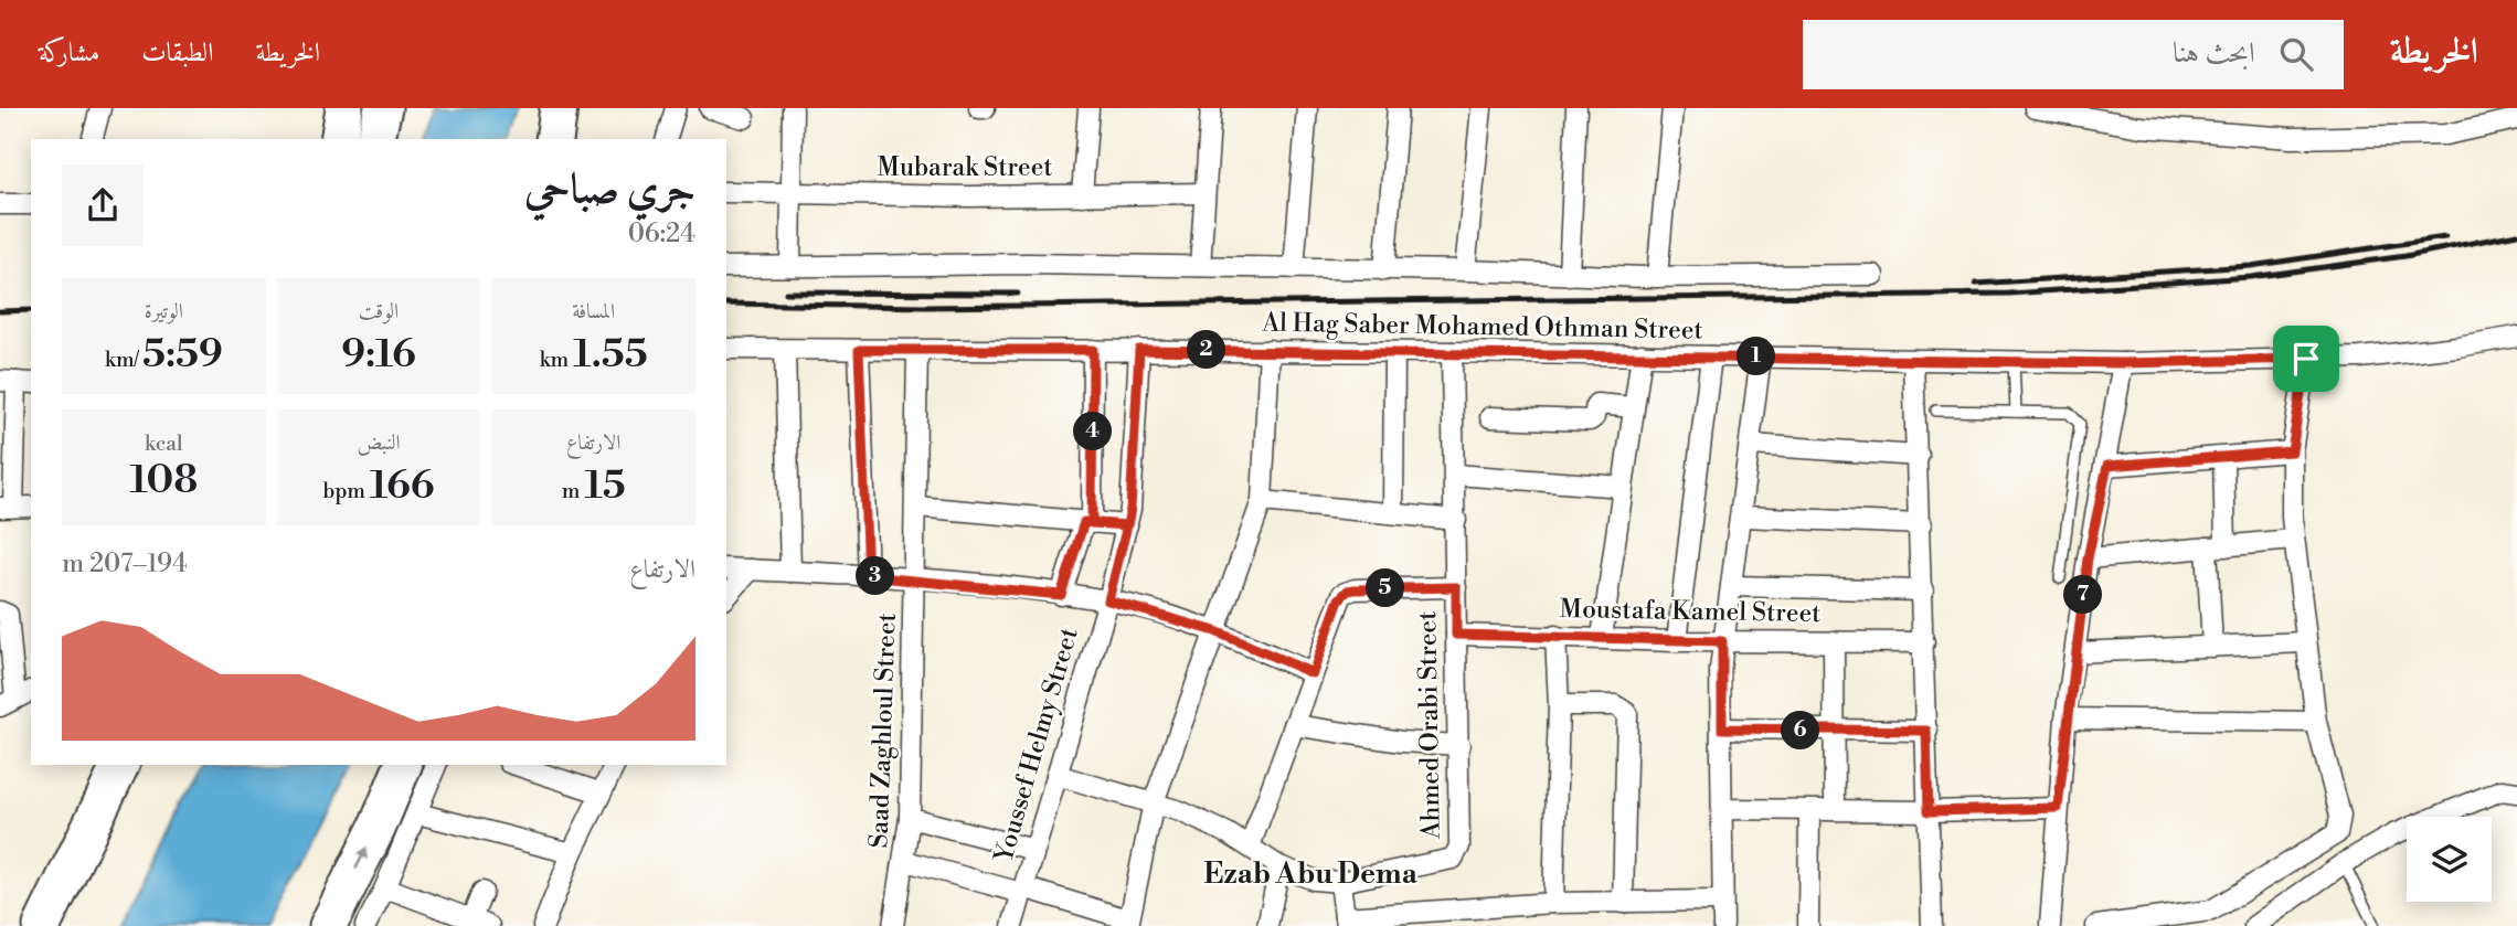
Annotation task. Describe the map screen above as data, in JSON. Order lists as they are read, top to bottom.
{
  "streets": {
    "street": [
      "Mubarak Street",
      "Al Hag Saber Mohamed Othman Street",
      "Moustafa Kamel Street",
      "Ahmed Orabi Street",
      "Saad Zaghloul Street",
      "Youssef Helmy Street"
    ]
  },
  "crossings": [
    ["Al Hag Saber Mohamed Othman Street", "Ahmed Orabi Street"],
    ["Al Hag Saber Mohamed Othman Street", "Saad Zaghloul Street"],
    ["Al Hag Saber Mohamed Othman Street", "Youssef Helmy Street"],
    ["Moustafa Kamel Street", "Ahmed Orabi Street"],
    ["Ahmed Orabi Street", "Youssef Helmy Street"]
  ],
  "districts": ["Ezab Abu Dema"],
  "page": {
    "header": "الخريطة",
    "search": "ابحث هنا",
    "nav": ["الخريطة", "الطبقات", "مشاركة"],
    "heading": ["جري صباحي", "06:24"],
    "stats": [
      ["المسافة", "1.55 km"],
      ["الوقت", "9:16"],
      ["الوتيرة", "5:59 /km"],
      ["الارتفاع", "15 m"],
      ["النبض", "166 bpm"],
      ["kcal", "108"]
    ],
    "pins": [
      "2",
      "1",
      "4",
      "3",
      "5",
      "7",
      "6"
    ],
    "chart": ["الارتفاع", "194–207 m"]
  }
}
